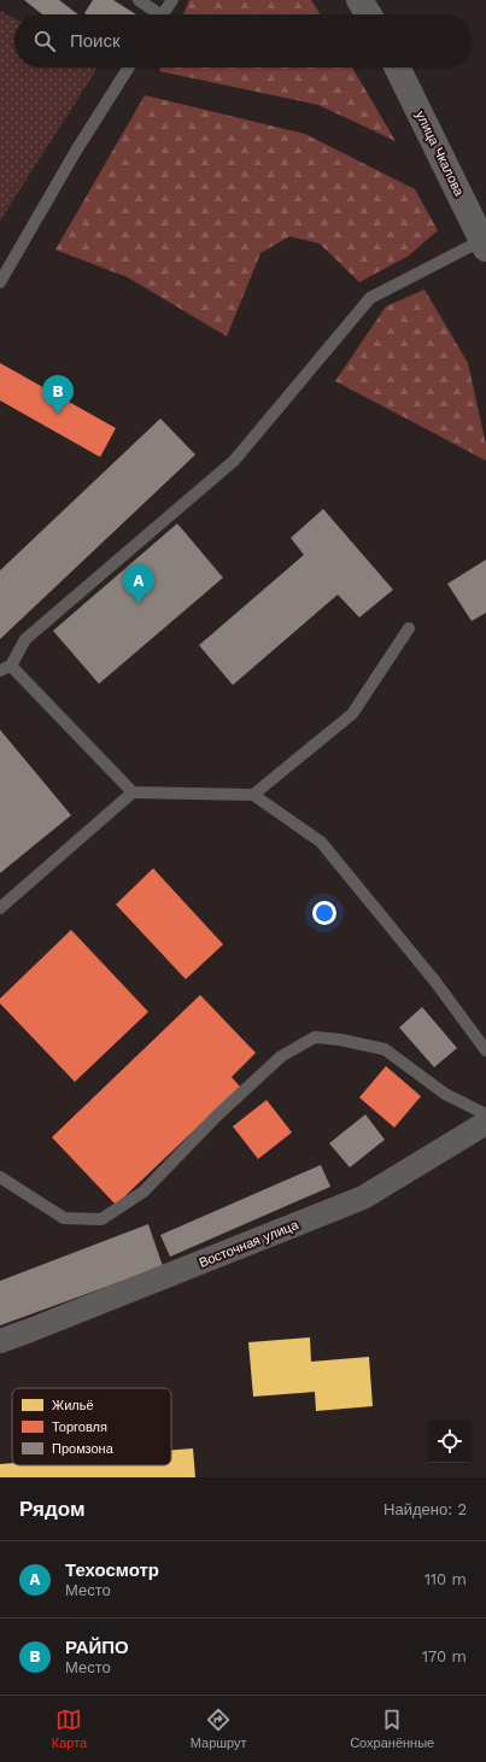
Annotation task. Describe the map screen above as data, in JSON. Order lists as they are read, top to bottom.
{
  "streets": {
    "main road": ["улица Чкалова"],
    "street": ["Восточная улица"]
  },
  "legend": ["Жильё", "Торговля", "Промзона"],
  "page": {
    "search": "Поиск",
    "pins": ["B", "A"],
    "heading": ["Рядом", "Найдено: 2"],
    "list": [
      {
        "mark": "A",
        "name": "Техосмотр",
        "note": "Место",
        "value": "110 m"
      },
      {
        "mark": "B",
        "name": "РАЙПО",
        "note": "Место",
        "value": "170 m"
      }
    ],
    "nav": ["Карта", "Маршрут", "Сохранённые"]
  }
}
